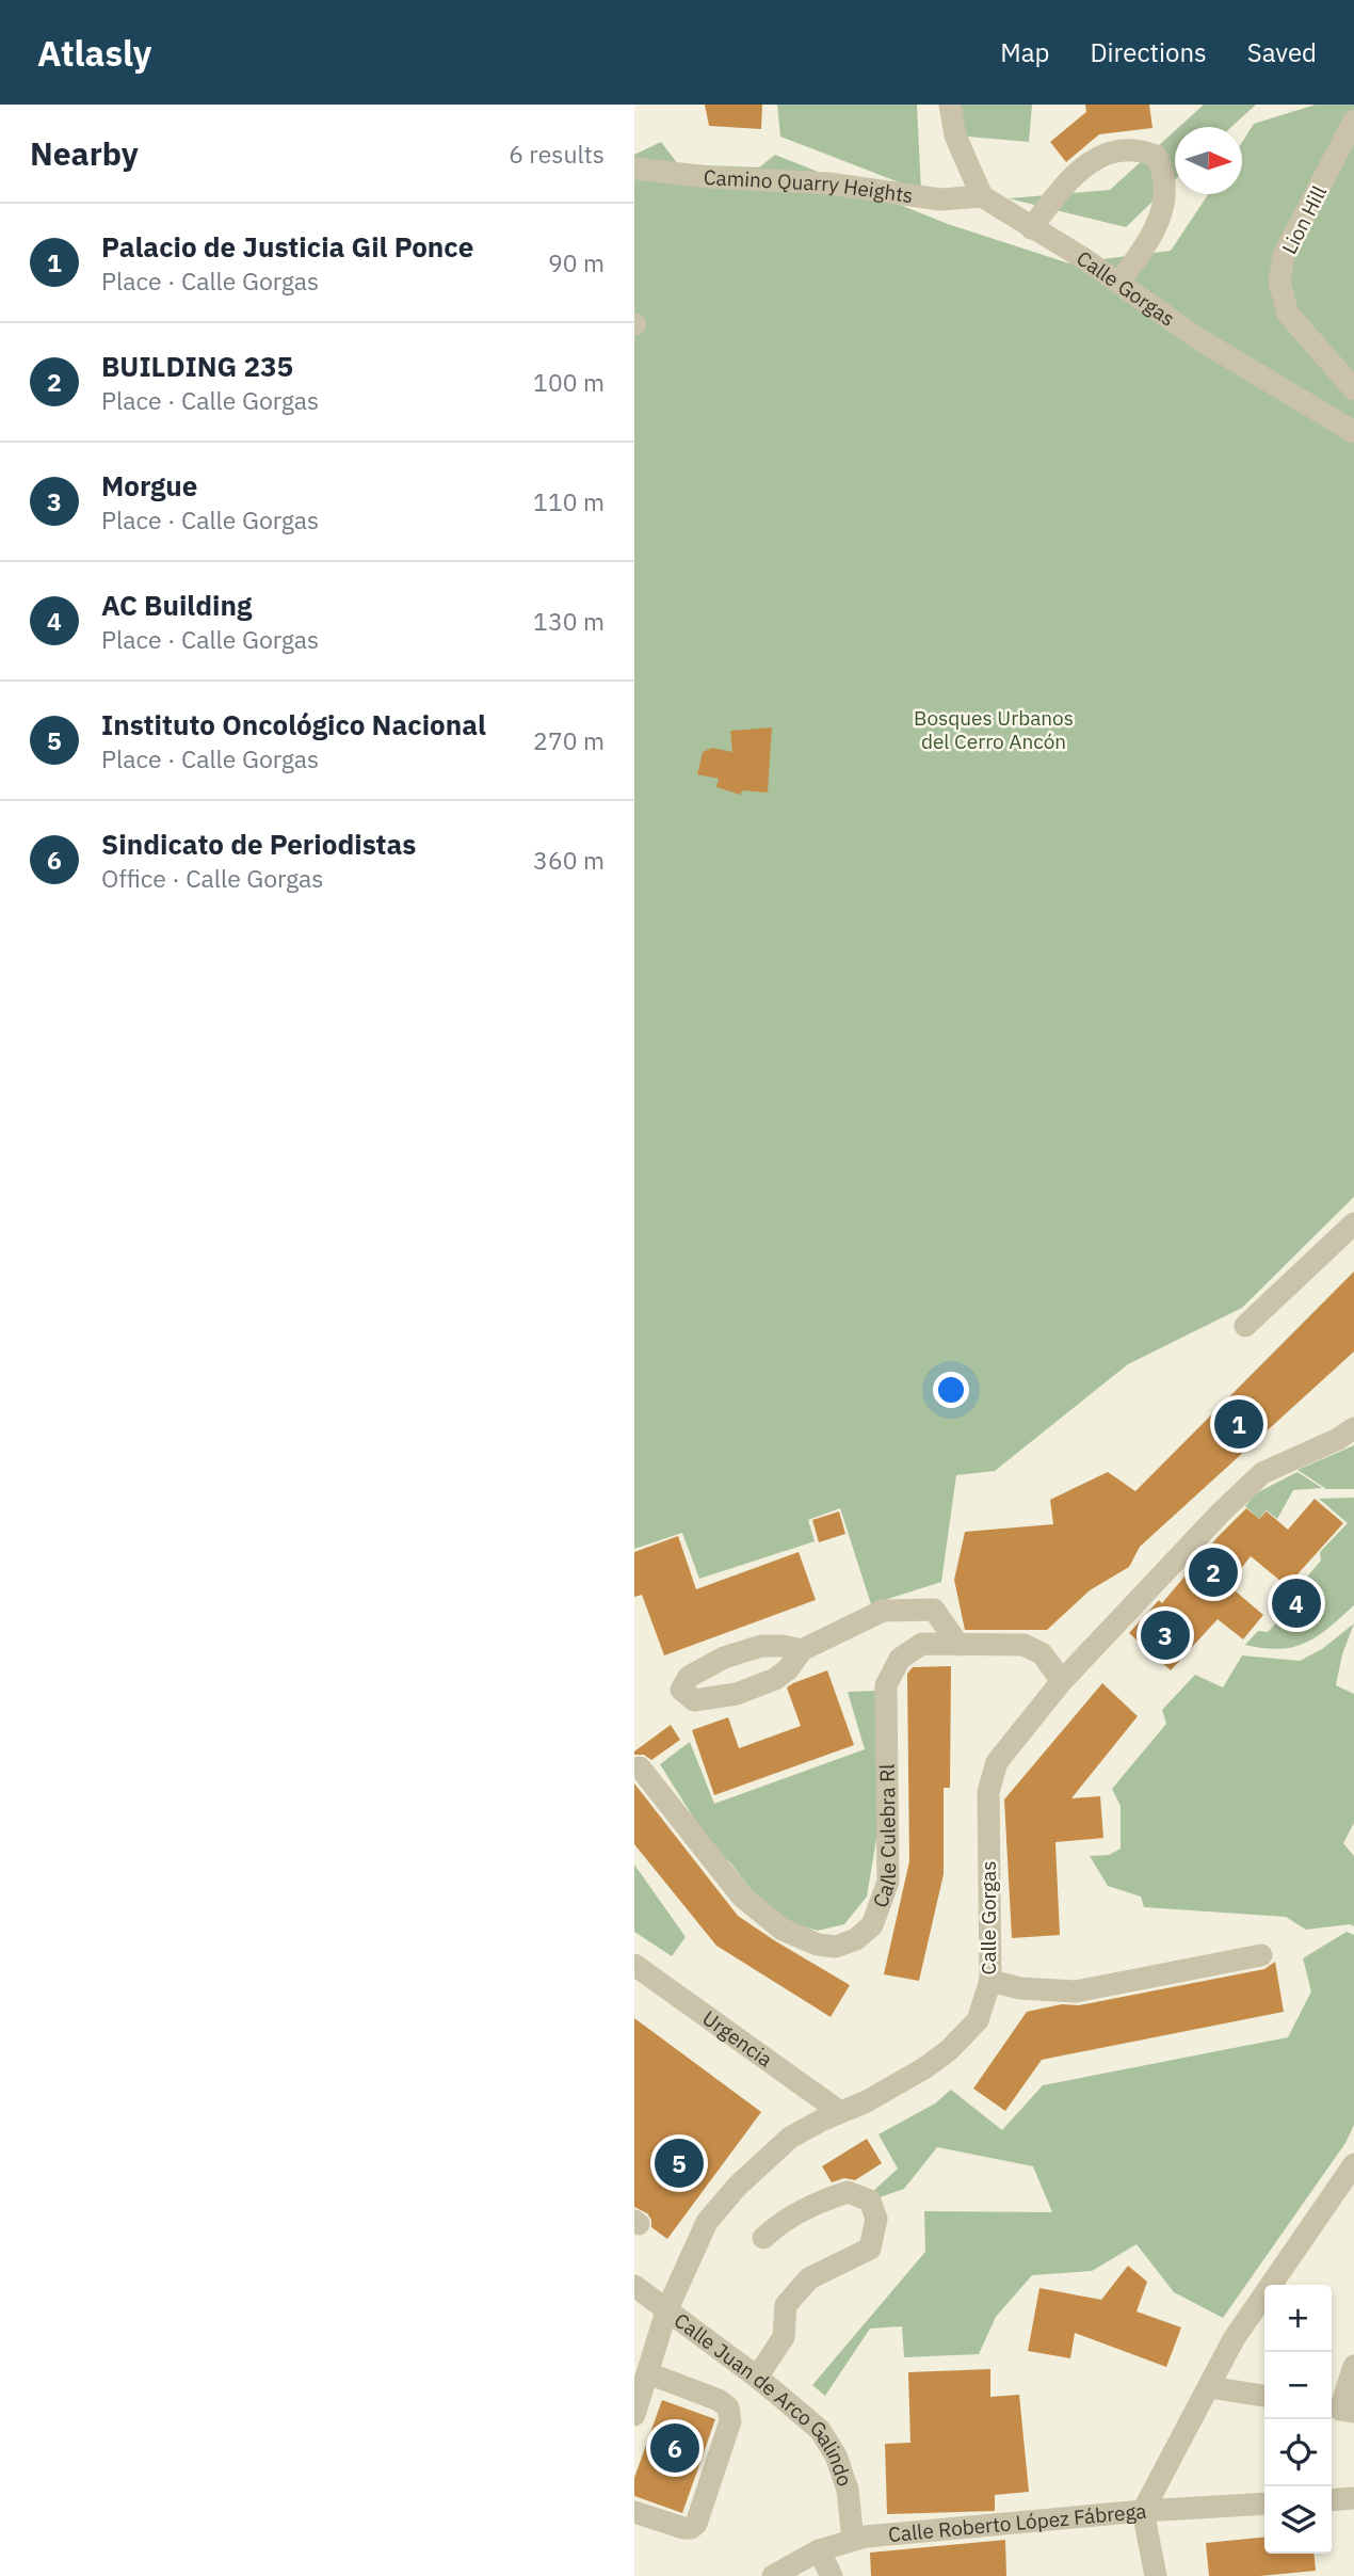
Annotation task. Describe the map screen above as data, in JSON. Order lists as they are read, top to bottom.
{
  "streets": {
    "street": [
      "Camino Quarry Heights",
      "Lion Hill",
      "Calle Gorgas",
      "Calle Culebra Rl",
      "Urgencia",
      "Calle Juan de Arco Galindo",
      "Calle Roberto López Fábrega"
    ]
  },
  "crossings": [
    ["Camino Quarry Heights", "Calle Gorgas"],
    ["Calle Gorgas", "Calle Culebra Rl"],
    ["Calle Gorgas", "Urgencia"],
    ["Calle Gorgas", "Calle Juan de Arco Galindo"],
    ["Calle Juan de Arco Galindo", "Calle Roberto López Fábrega"]
  ],
  "parks": ["Bosques Urbanos del Cerro Ancón"],
  "north": "right",
  "page": {
    "header": "Atlasly",
    "nav": ["Map", "Directions", "Saved"],
    "heading": ["Nearby", "6 results"],
    "list": [
      {
        "mark": "1",
        "name": "Palacio de Justicia Gil Ponce",
        "note": "Place · Calle Gorgas",
        "value": "90 m"
      },
      {
        "mark": "2",
        "name": "BUILDING 235",
        "note": "Place · Calle Gorgas",
        "value": "100 m"
      },
      {
        "mark": "3",
        "name": "Morgue",
        "note": "Place · Calle Gorgas",
        "value": "110 m"
      },
      {
        "mark": "4",
        "name": "AC Building",
        "note": "Place · Calle Gorgas",
        "value": "130 m"
      },
      {
        "mark": "5",
        "name": "Instituto Oncológico Nacional",
        "note": "Place · Calle Gorgas",
        "value": "270 m"
      },
      {
        "mark": "6",
        "name": "Sindicato de Periodistas",
        "note": "Office · Calle Gorgas",
        "value": "360 m"
      }
    ],
    "pins": [
      "1",
      "2",
      "4",
      "3",
      "5",
      "6"
    ],
    "map_buttons": ["+", "−"]
  }
}
